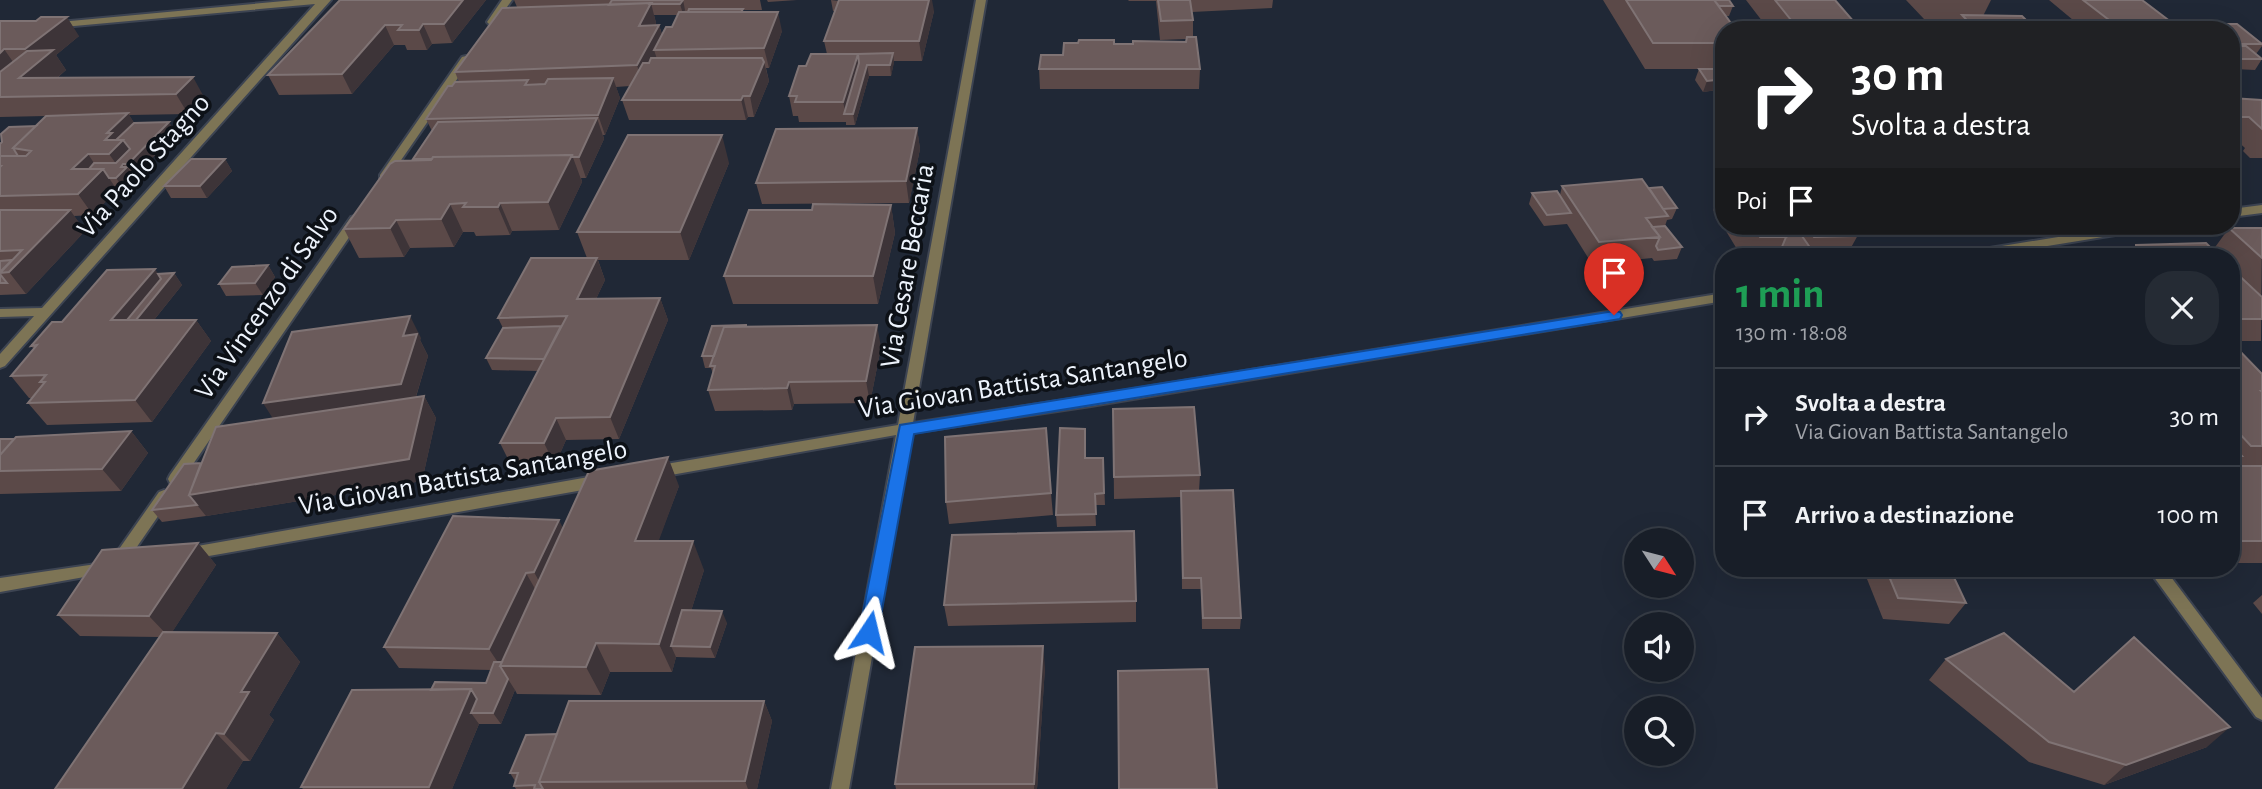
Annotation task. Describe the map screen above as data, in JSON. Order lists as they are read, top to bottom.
{
  "streets": {
    "street": [
      "Via Paolo Stagno",
      "Via Cesare Beccaria",
      "Via Vincenzo di Salvo",
      "Via Giovan Battista Santangelo"
    ]
  },
  "crossings": [
    ["Via Cesare Beccaria", "Via Giovan Battista Santangelo"]
  ],
  "north": "bottom right",
  "page": {
    "turn": ["30 m", "Svolta a destra"],
    "then": "Poi",
    "heading": ["1 min", "130 m · 18:08"],
    "list": [
      {
        "name": "Svolta a destra",
        "note": "Via Giovan Battista Santangelo",
        "value": "30 m"
      },
      {
        "name": "Arrivo a destinazione",
        "value": "100 m"
      }
    ]
  }
}
